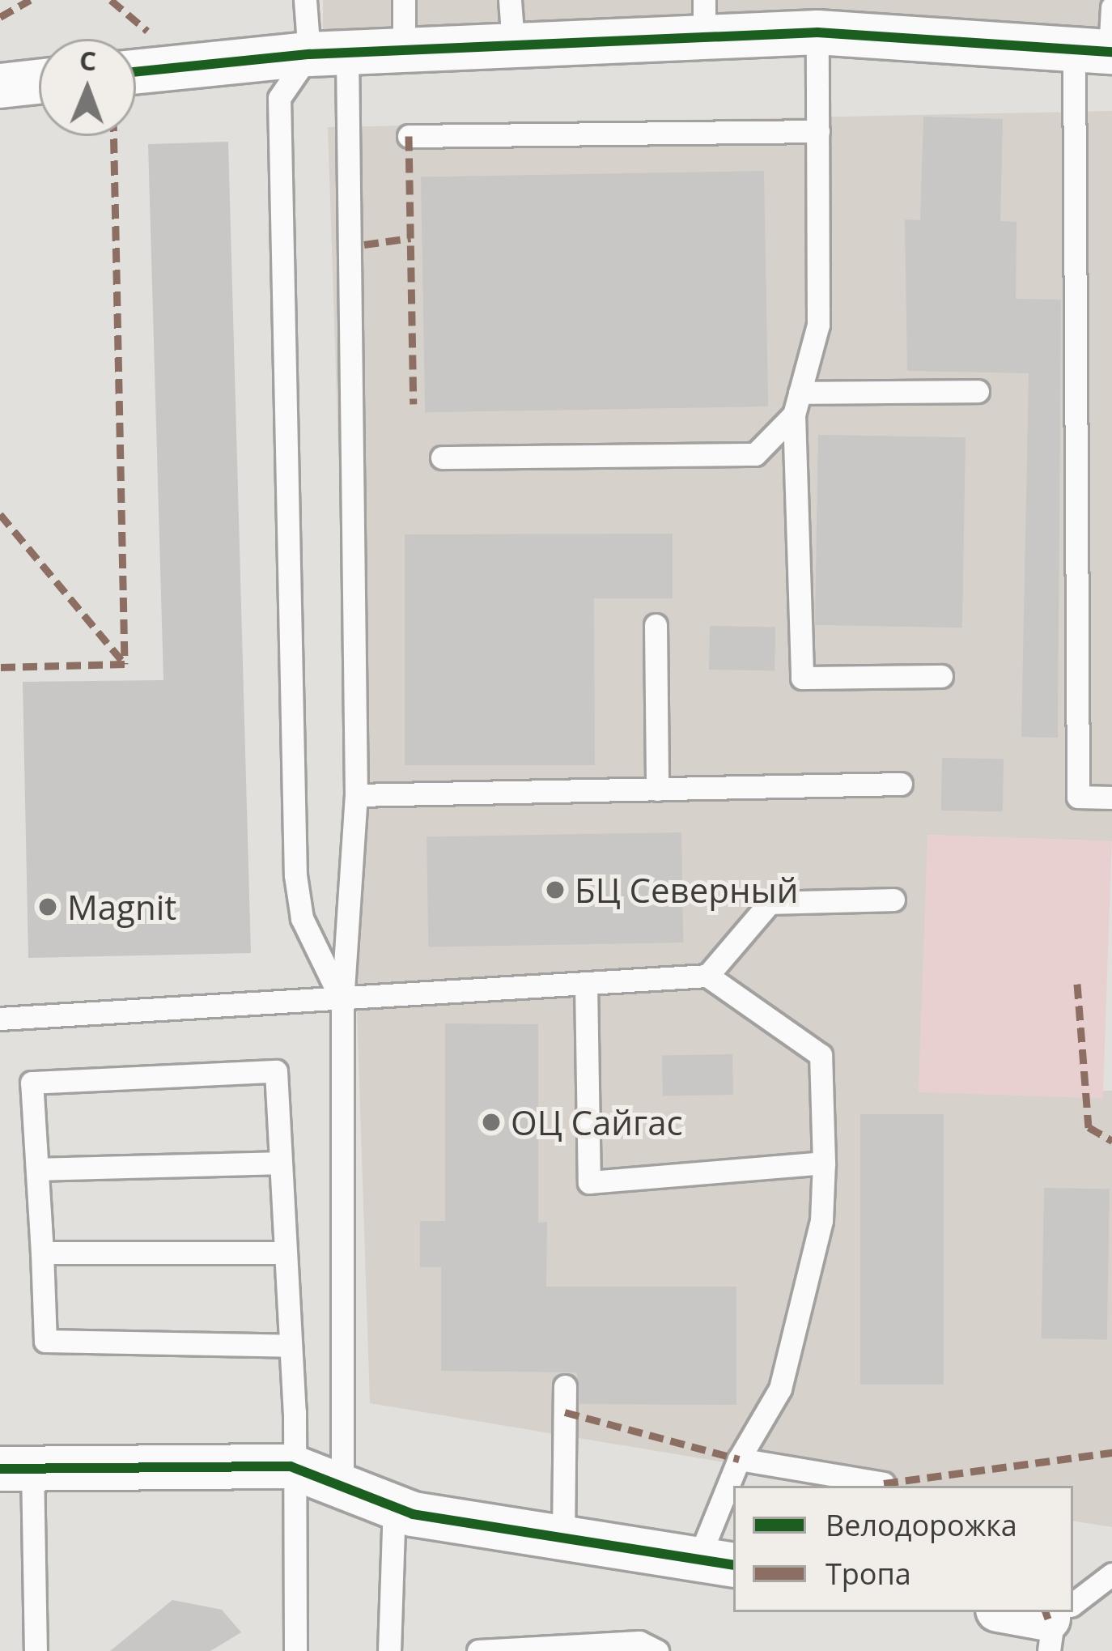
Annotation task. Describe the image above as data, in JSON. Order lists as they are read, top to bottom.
{
  "places": ["БЦ Северный", "Magnit", "ОЦ Сайгас"],
  "legend": ["Велодорожка", "Тропа"],
  "north": "top"
}
